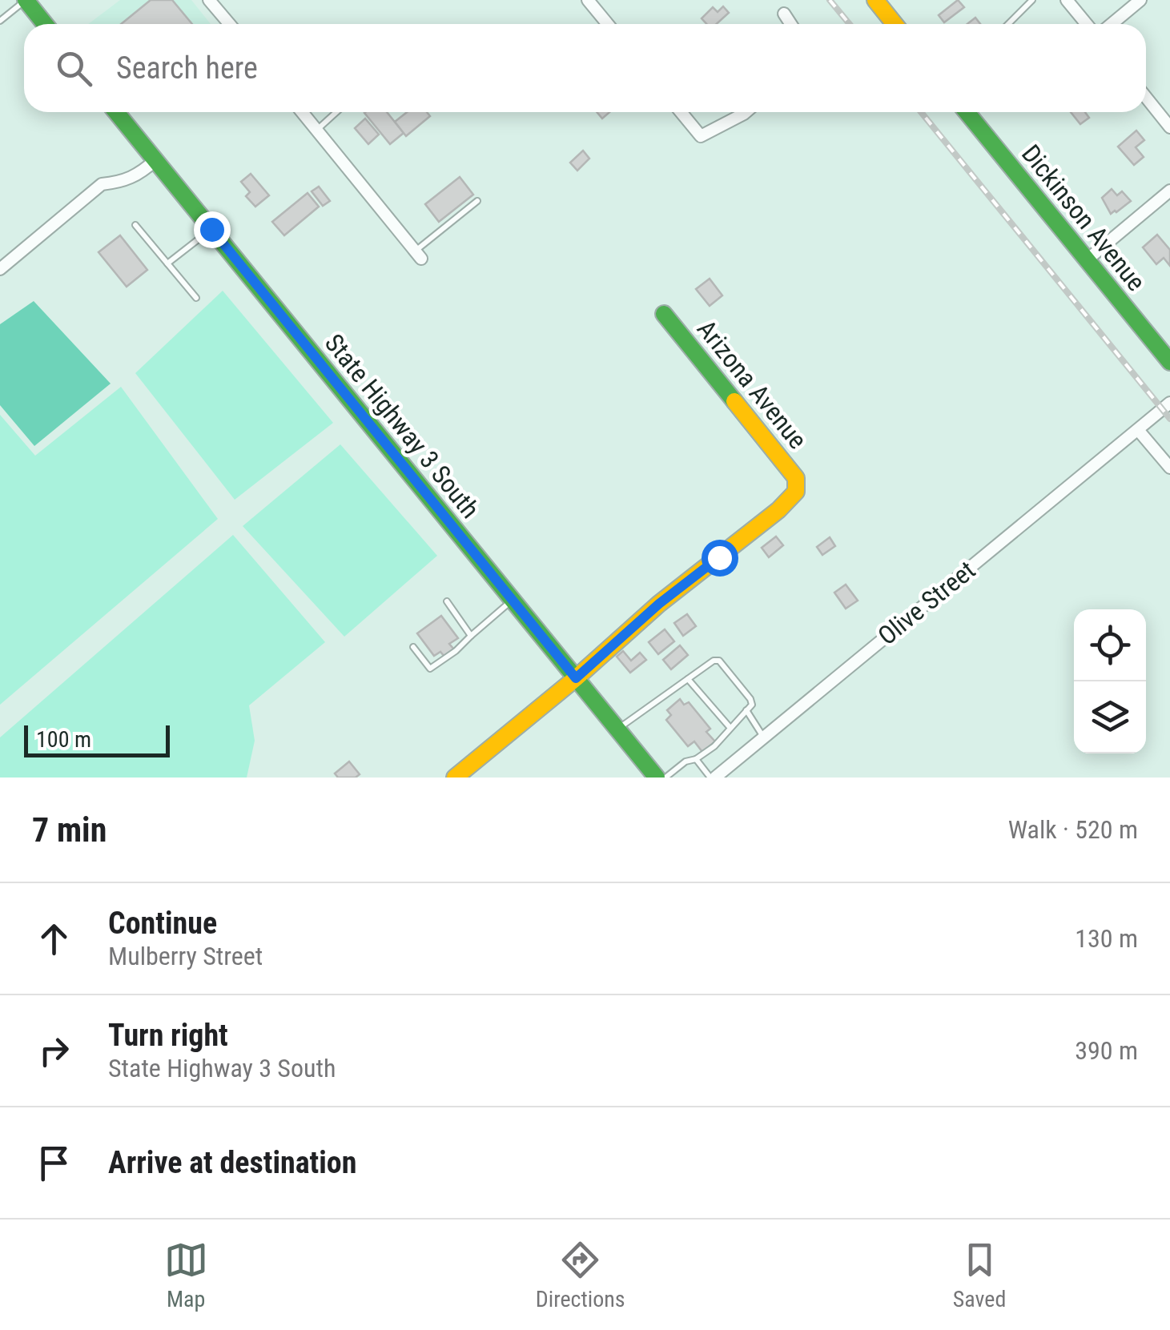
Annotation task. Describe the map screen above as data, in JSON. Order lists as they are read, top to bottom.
{
  "streets": {
    "street": [
      "Dickinson Avenue",
      "Arizona Avenue",
      "State Highway 3 South",
      "Olive Street"
    ]
  },
  "crossings": [
    ["Arizona Avenue", "State Highway 3 South"]
  ],
  "scale_bar": "100 m",
  "page": {
    "search": "Search here",
    "scale": "100 m",
    "heading": ["7 min", "Walk · 520 m"],
    "list": [
      ["Continue", "Mulberry Street", "130 m"],
      ["Turn right", "State Highway 3 South", "390 m"],
      "Arrive at destination"
    ],
    "nav": ["Map", "Directions", "Saved"]
  }
}
